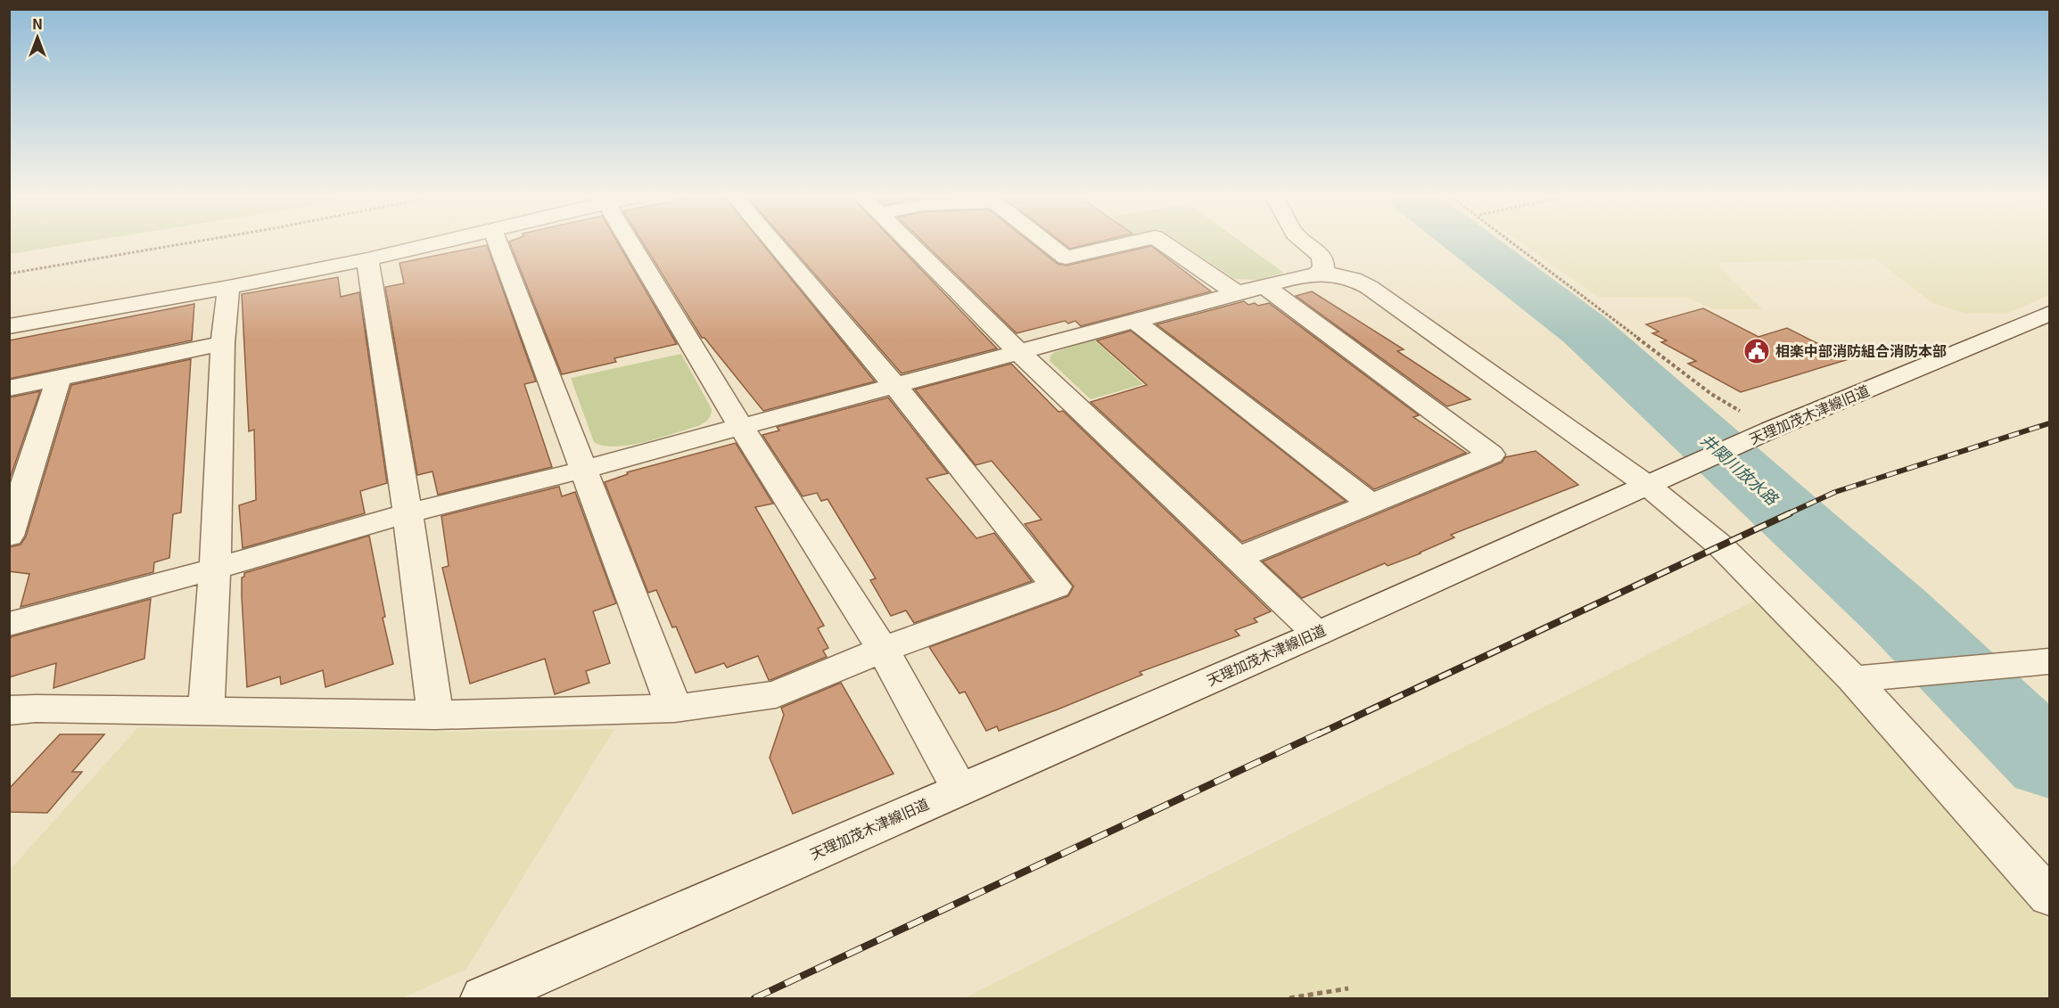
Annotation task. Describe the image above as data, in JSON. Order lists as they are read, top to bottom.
{
  "streets": {
    "street": ["天理加茂木津線旧道"]
  },
  "water": ["井関川放水路"],
  "places": {
    "public building": ["相楽中部消防組合消防本部"]
  },
  "north": "top"
}
